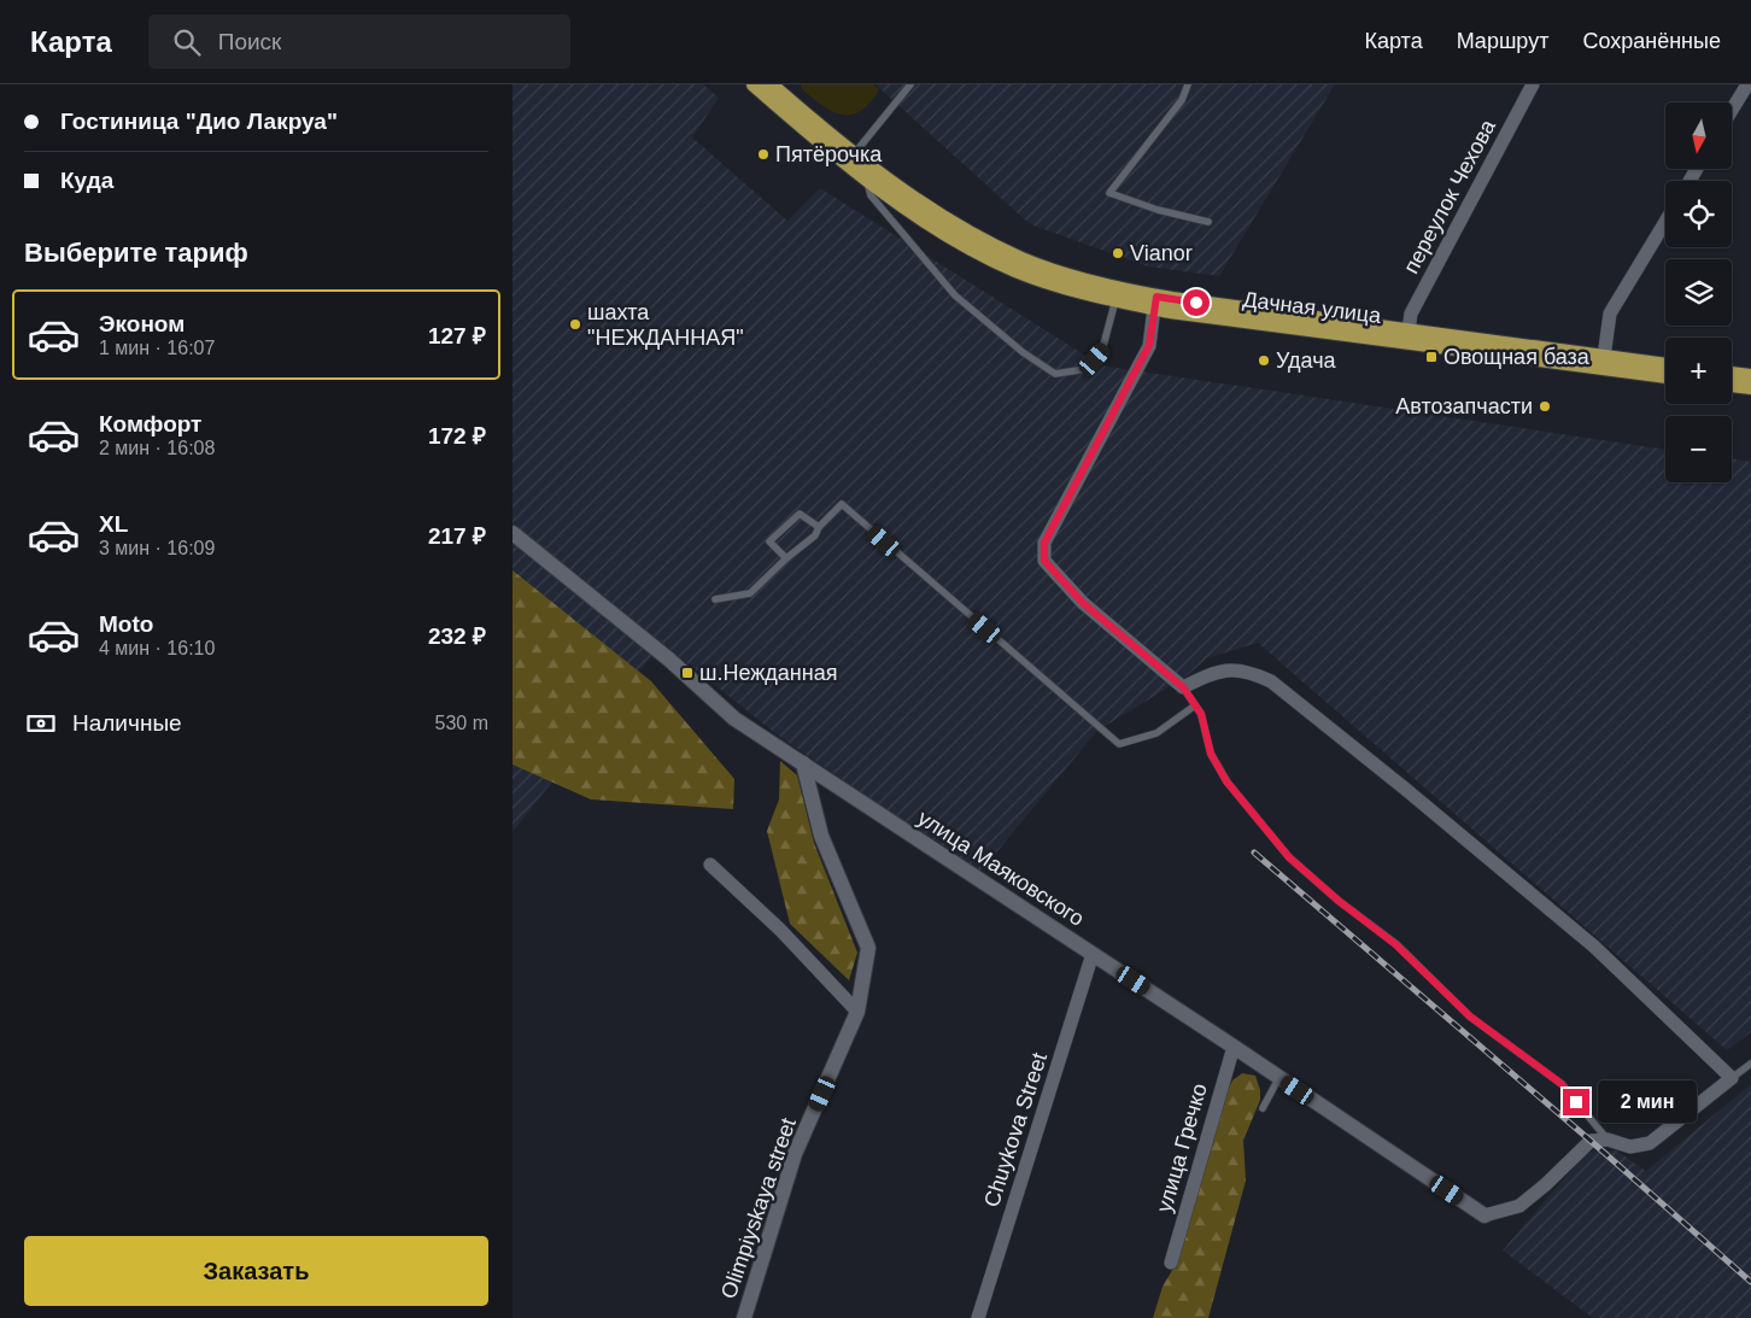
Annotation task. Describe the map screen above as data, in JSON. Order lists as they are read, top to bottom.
{
  "streets": {
    "main road": ["Дачная улица"],
    "street": [
      "переулок Чехова",
      "улица Маяковского",
      "Chuykova Street",
      "улица Гречко",
      "Olimpiyskaya street"
    ]
  },
  "crossings": [
    ["переулок Чехова", "Дачная улица"],
    ["улица Маяковского", "Chuykova Street"],
    ["улица Маяковского", "улица Гречко"],
    ["улица Маяковского", "Olimpiyskaya street"]
  ],
  "places": {
    "other": [
      "Пятёрочка",
      "Vianor",
      "шахта \"НЕЖДАННАЯ\"",
      "Удача",
      "Автозапчасти"
    ],
    "transit": ["Овощная база", "ш.Нежданная"]
  },
  "north": "bottom",
  "page": {
    "header": "Карта",
    "search": "Поиск",
    "nav": ["Карта", "Маршрут", "Сохранённые"],
    "banner": ["Гостиница \"Дио Лакруа\"", "Куда"],
    "map_buttons": ["+", "−"],
    "heading": "Выберите тариф",
    "list": [
      {
        "name": "Эконом",
        "note": "1 мин · 16:07",
        "value": "127 ₽"
      },
      {
        "name": "Комфорт",
        "note": "2 мин · 16:08",
        "value": "172 ₽"
      },
      {
        "name": "XL",
        "note": "3 мин · 16:09",
        "value": "217 ₽"
      },
      {
        "name": "Moto",
        "note": "4 мин · 16:10",
        "value": "232 ₽"
      }
    ],
    "pay": ["Наличные", "530 m"],
    "bubble": "2 мин",
    "buttons": "Заказать"
  }
}
